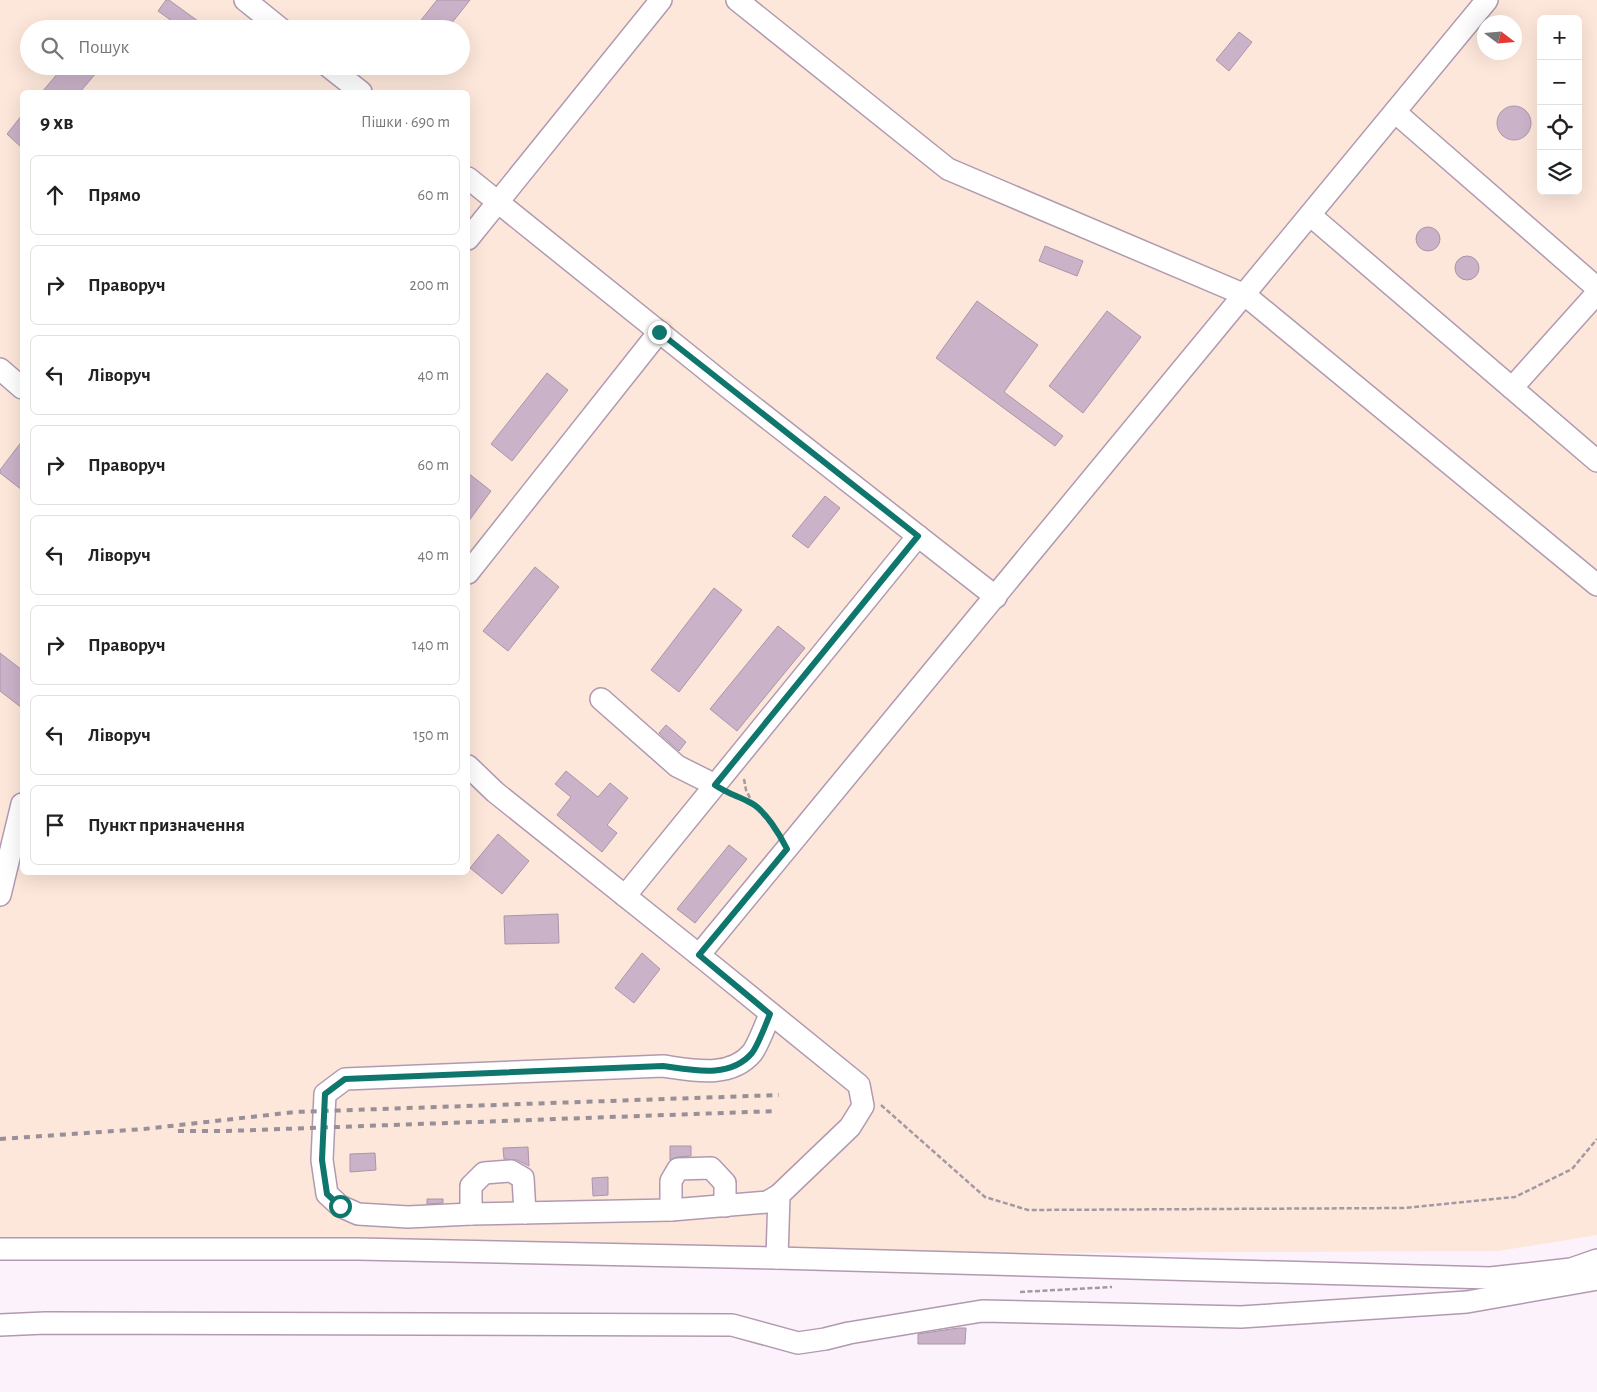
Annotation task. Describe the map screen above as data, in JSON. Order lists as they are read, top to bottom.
{
  "north": "right",
  "page": {
    "map_buttons": ["+", "−"],
    "search": "Пошук",
    "heading": ["9 хв", "Пішки · 690 m"],
    "list": [
      ["Прямо", "60 m"],
      ["Праворуч", "200 m"],
      ["Ліворуч", "40 m"],
      ["Праворуч", "60 m"],
      ["Ліворуч", "40 m"],
      ["Праворуч", "140 m"],
      ["Ліворуч", "150 m"],
      "Пункт призначення"
    ]
  }
}
